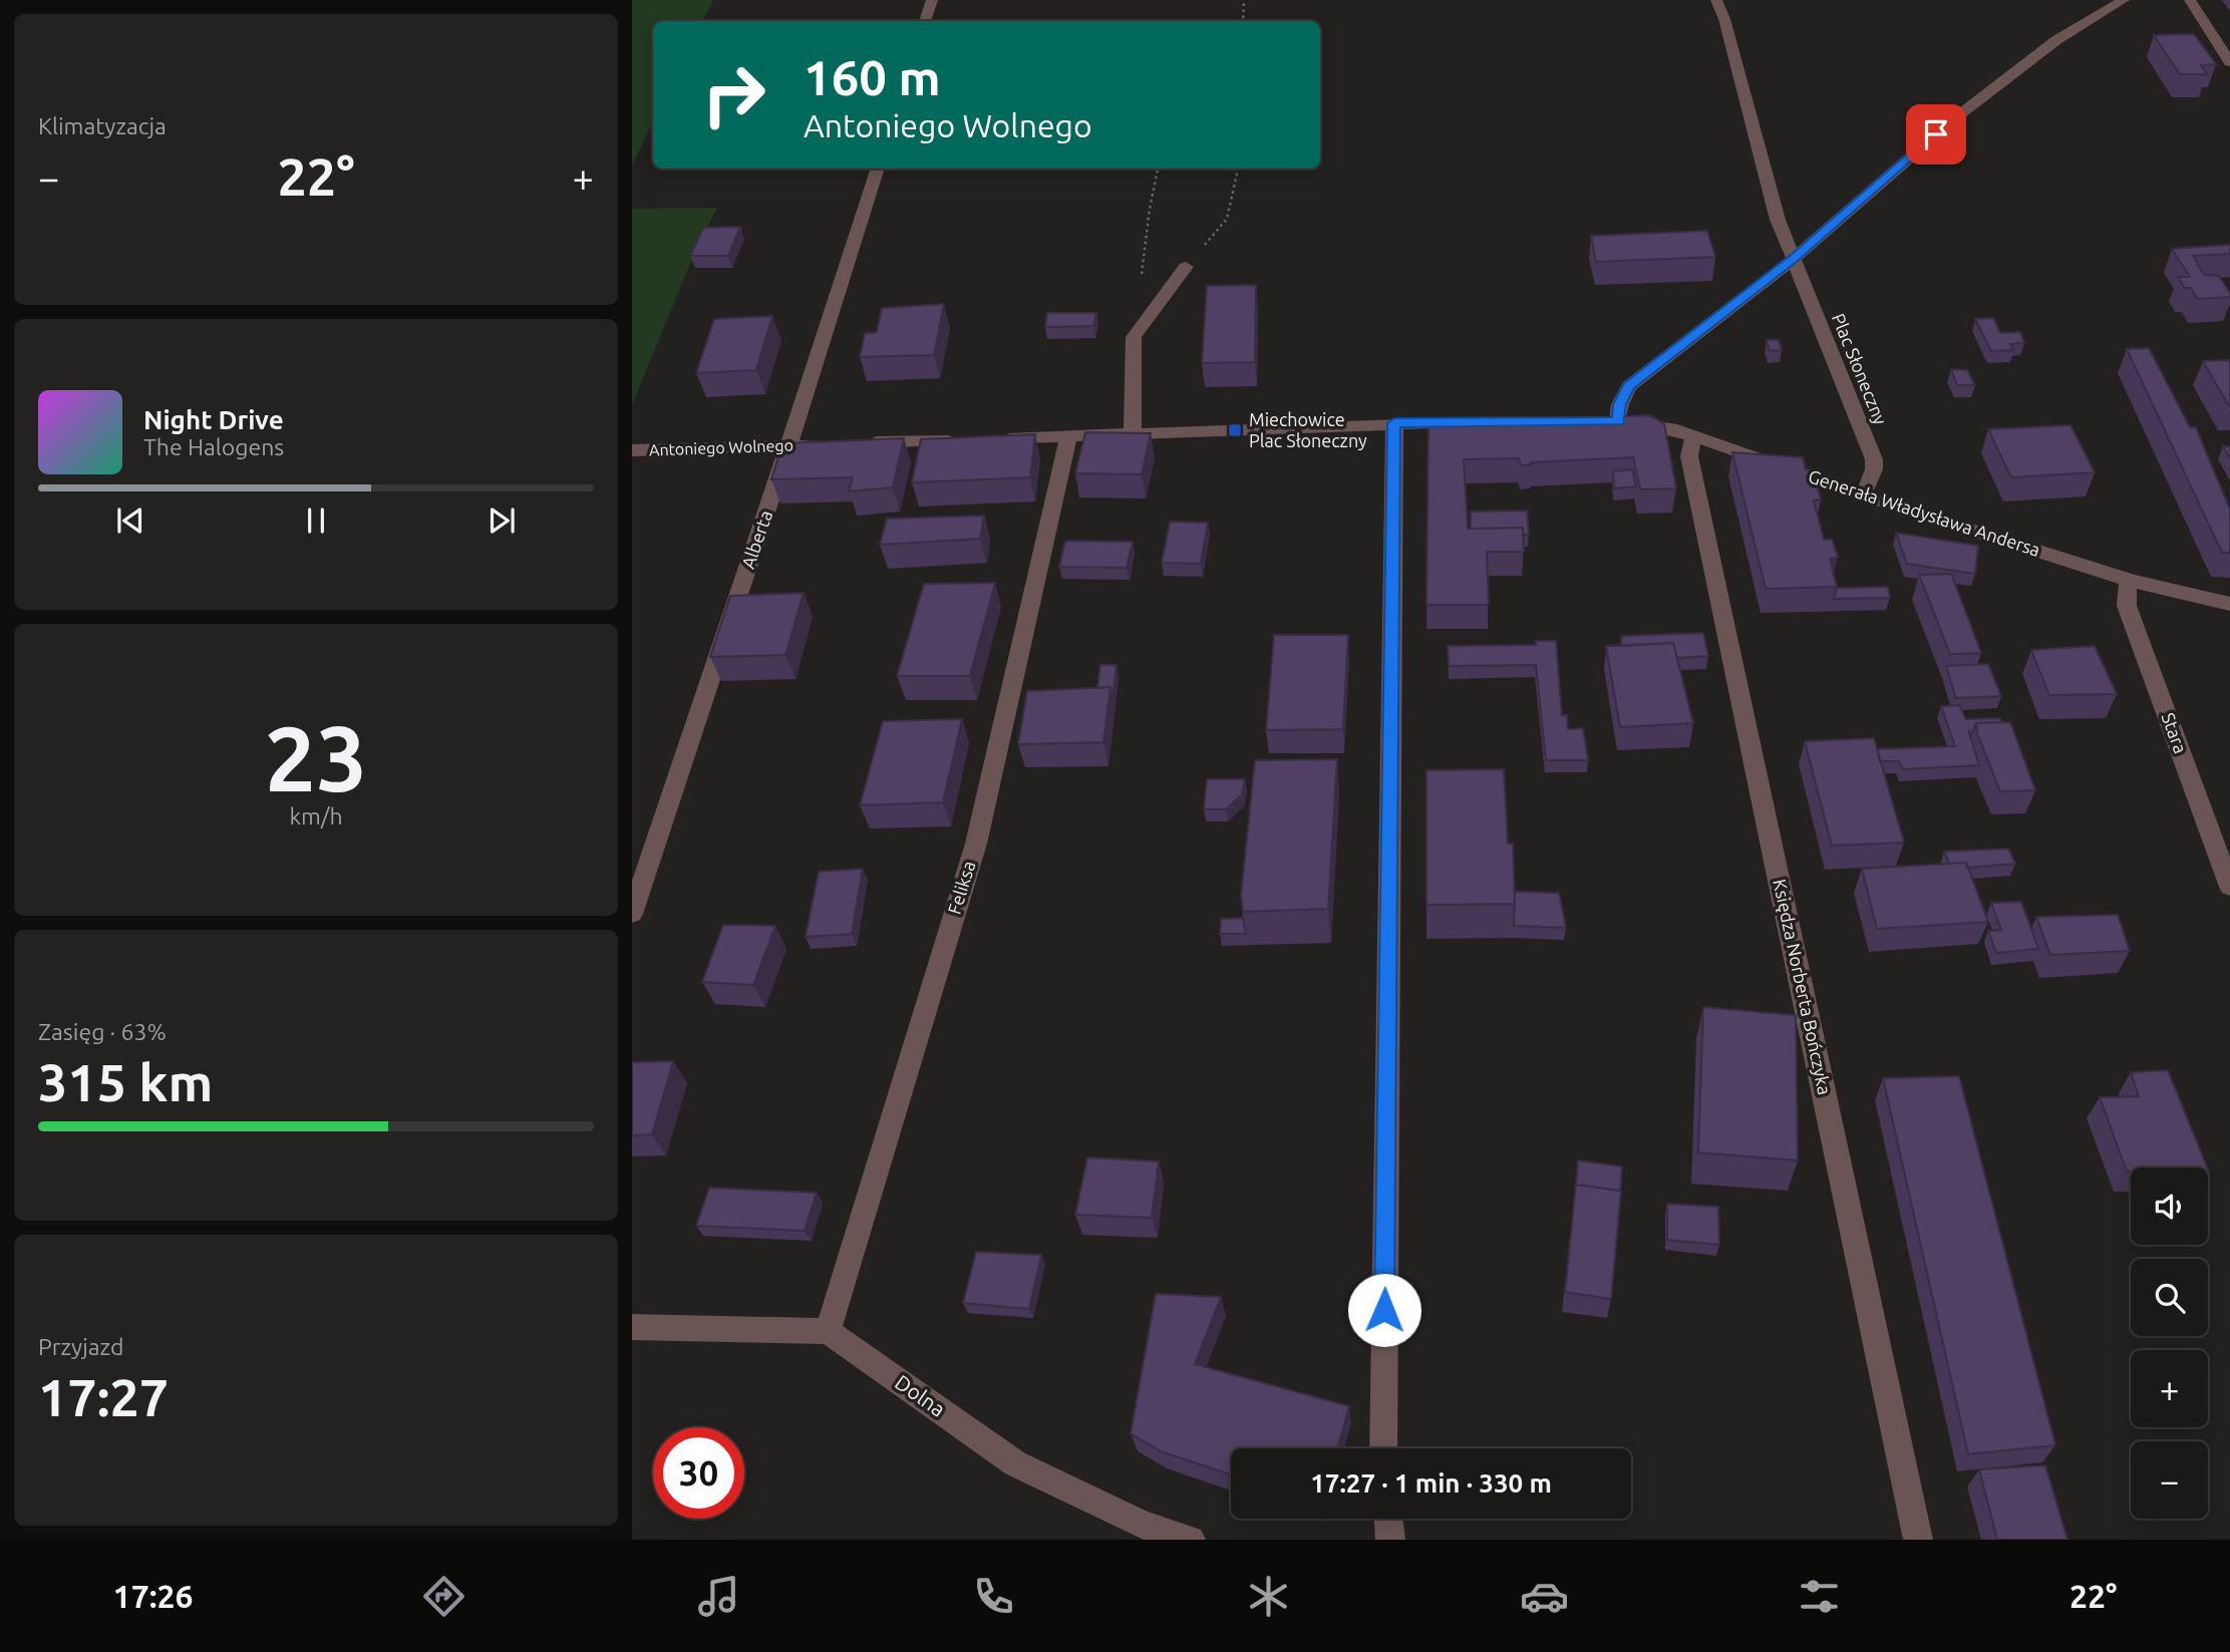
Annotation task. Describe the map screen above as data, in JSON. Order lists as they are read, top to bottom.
{
  "streets": {
    "street": [
      "Plac Słoneczny",
      "Antoniego Wolnego",
      "Generała Władysława Andersa",
      "Alberta",
      "Stara",
      "Feliksa",
      "Księdza Norberta Bończyka",
      "Dolna"
    ]
  },
  "crossings": [
    ["Plac Słoneczny", "Generała Władysława Andersa"],
    ["Antoniego Wolnego", "Alberta"],
    ["Generała Władysława Andersa", "Stara"],
    ["Generała Władysława Andersa", "Księdza Norberta Bończyka"],
    ["Feliksa", "Dolna"]
  ],
  "places": {
    "transit": ["Miechowice Plac Słoneczny"]
  },
  "page": {
    "tile": [
      "Klimatyzacja",
      ["23", "km/h"],
      ["Zasięg · 63%", "315 km"],
      ["Przyjazd", "17:27"]
    ],
    "turn": ["160 m", "Antoniego Wolnego"],
    "heat": ["−", "22°", "+"],
    "song": ["Night Drive", "The Halogens"],
    "map_buttons": ["+", "−"],
    "limit": "30",
    "trip": "17:27 · 1 min · 330 m",
    "tabs": ["17:26", "22°"]
  }
}
